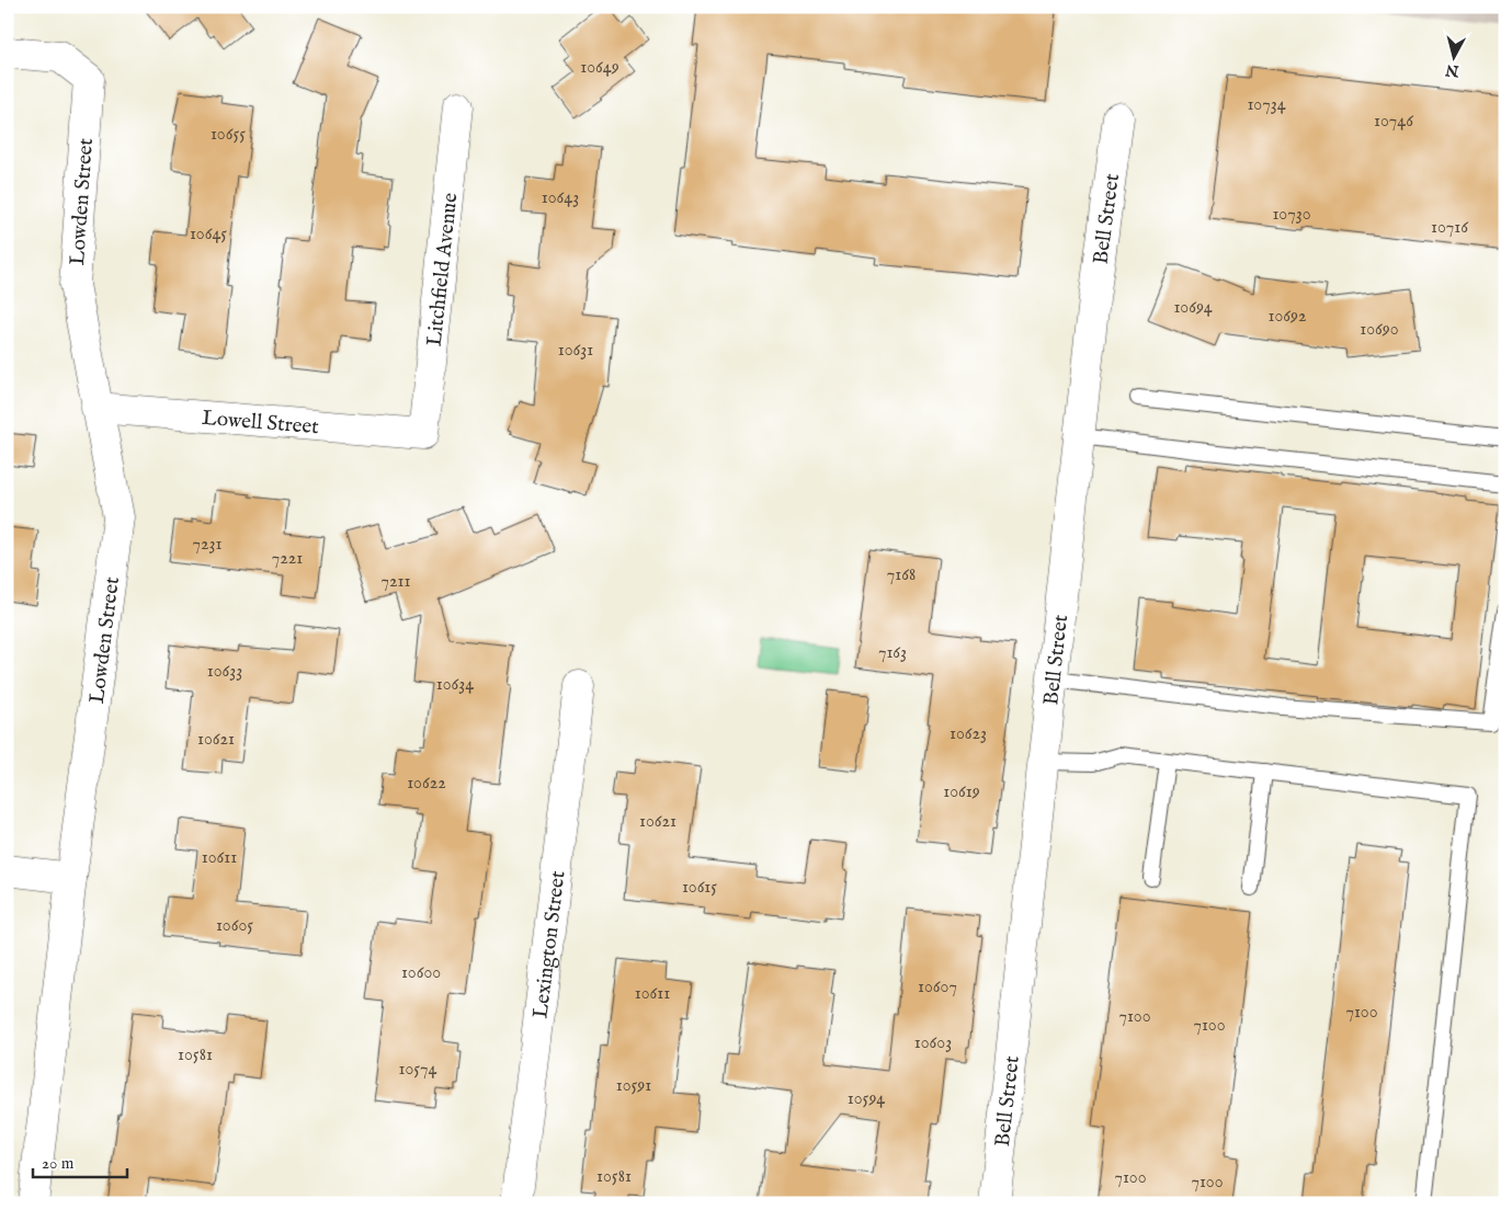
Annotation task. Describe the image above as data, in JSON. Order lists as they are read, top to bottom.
{
  "streets": {
    "street": [
      "Lowden Street",
      "Bell Street",
      "Litchfield Avenue",
      "Lowell Street",
      "Lexington Street"
    ]
  },
  "crossings": [
    ["Lowden Street", "Lowell Street"],
    ["Litchfield Avenue", "Lowell Street"]
  ],
  "house_numbers": [
    "10649",
    "10734",
    "10746",
    "10655",
    "10643",
    "10730",
    "10716",
    "10645",
    "10694",
    "10692",
    "10690",
    "10631",
    "7231",
    "7221",
    "7168",
    "7211",
    "7163",
    "10633",
    "10634",
    "10623",
    "10621",
    "10622",
    "10619",
    "10621",
    "10611",
    "10615",
    "10605",
    "10600",
    "10607",
    "10611",
    "7100",
    "7100",
    "7100",
    "10603",
    "10581",
    "10574",
    "10591",
    "10594",
    "10581",
    "7100",
    "7100"
  ],
  "scale_bar": "20 m",
  "north": "bottom"
}
